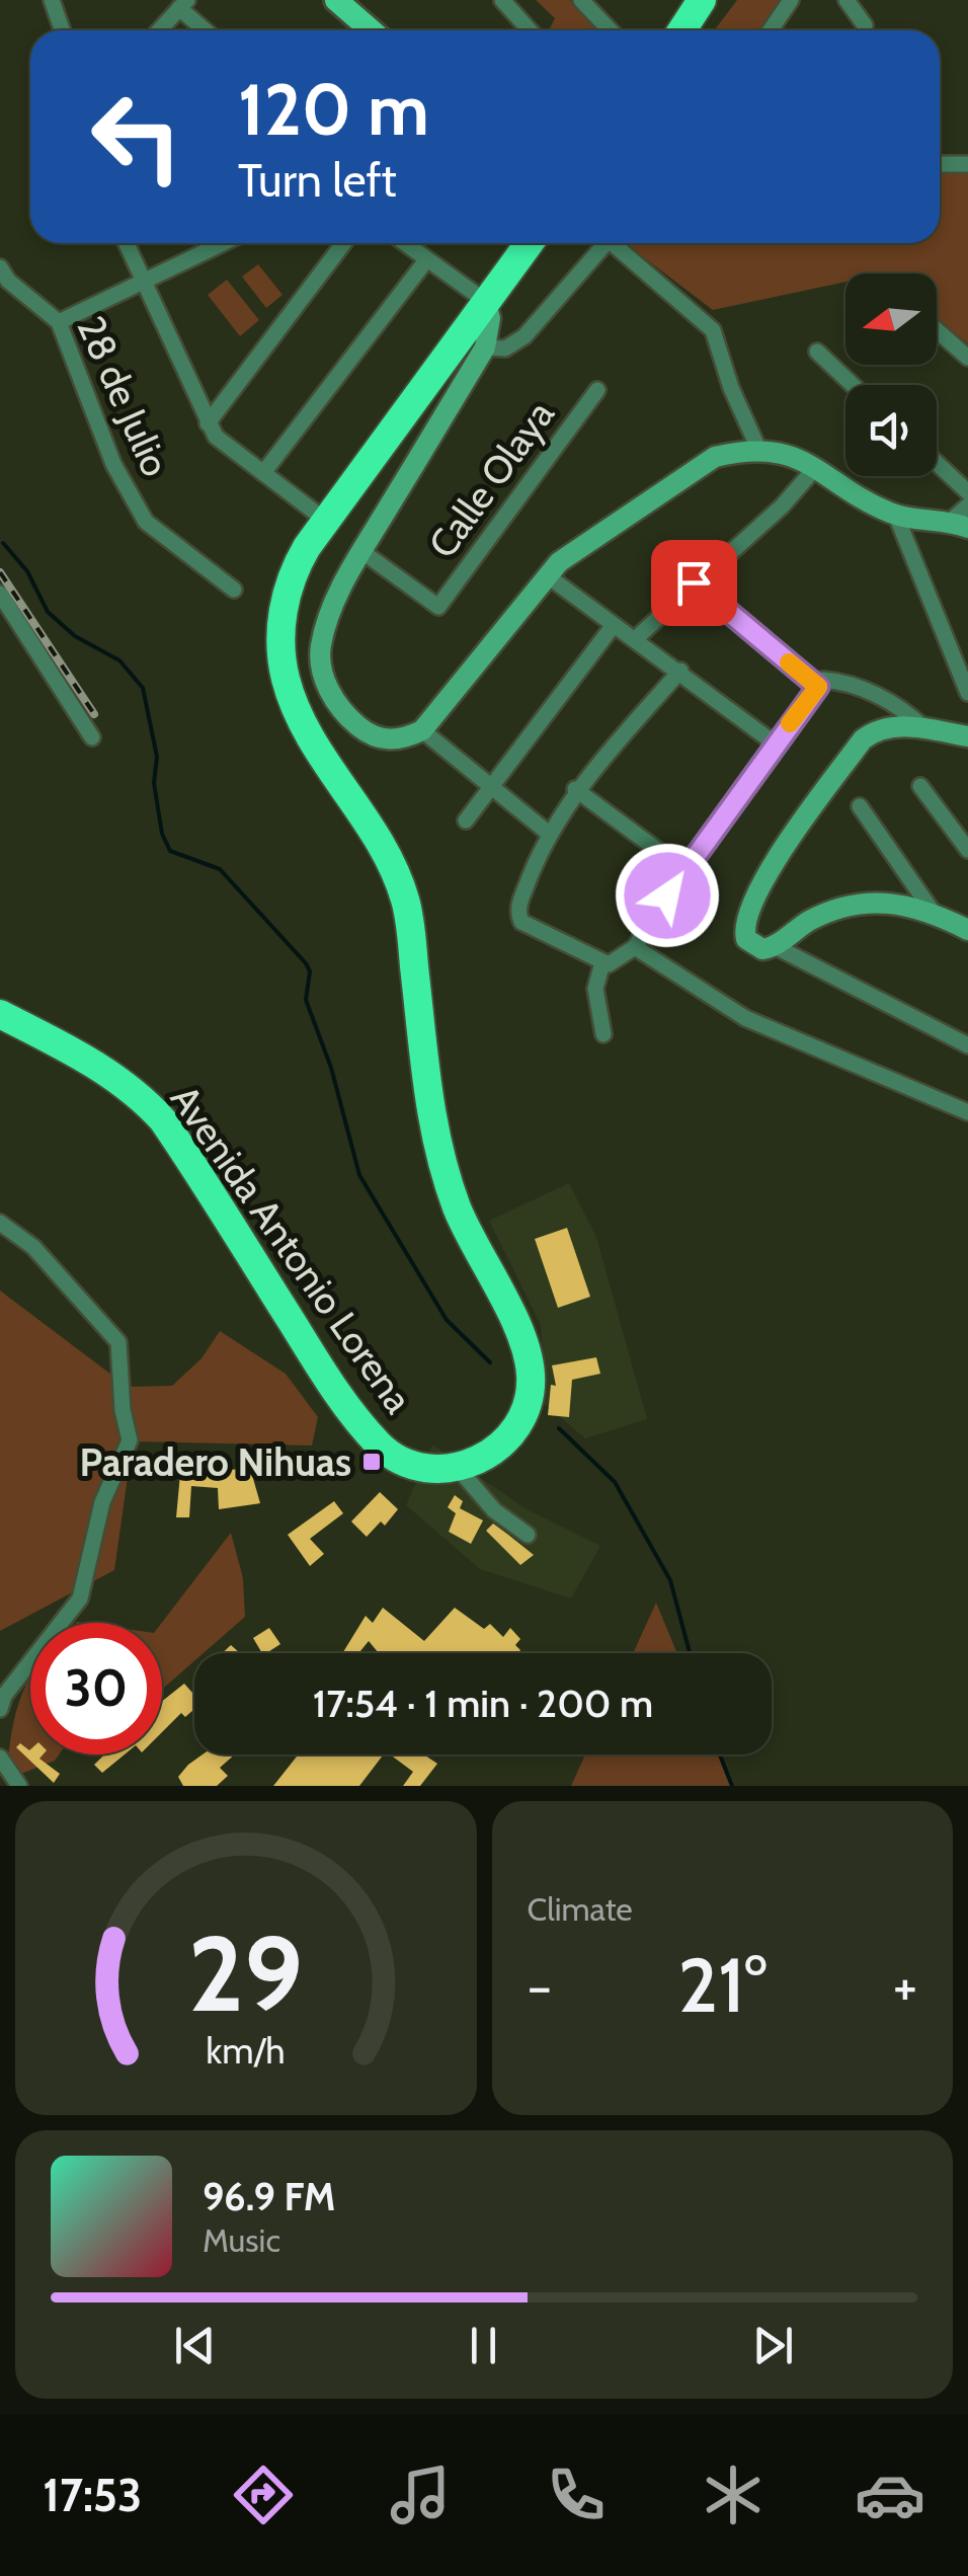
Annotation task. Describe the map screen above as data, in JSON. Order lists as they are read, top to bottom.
{
  "streets": {
    "highway": ["Avenida Antonio Lorena"],
    "street": ["28 de Julio", "Calle Olaya"]
  },
  "places": {
    "transit": ["Paradero Nihuas"]
  },
  "north": "left",
  "page": {
    "turn": ["120 m", "Turn left"],
    "limit": "30",
    "trip": "17:54 · 1 min · 200 m",
    "tile": "Climate",
    "heat": ["−", "21°", "+"],
    "song": ["96.9 FM", "Music"],
    "tabs": "17:53",
    "gauge": ["29", "km/h"]
  }
}
